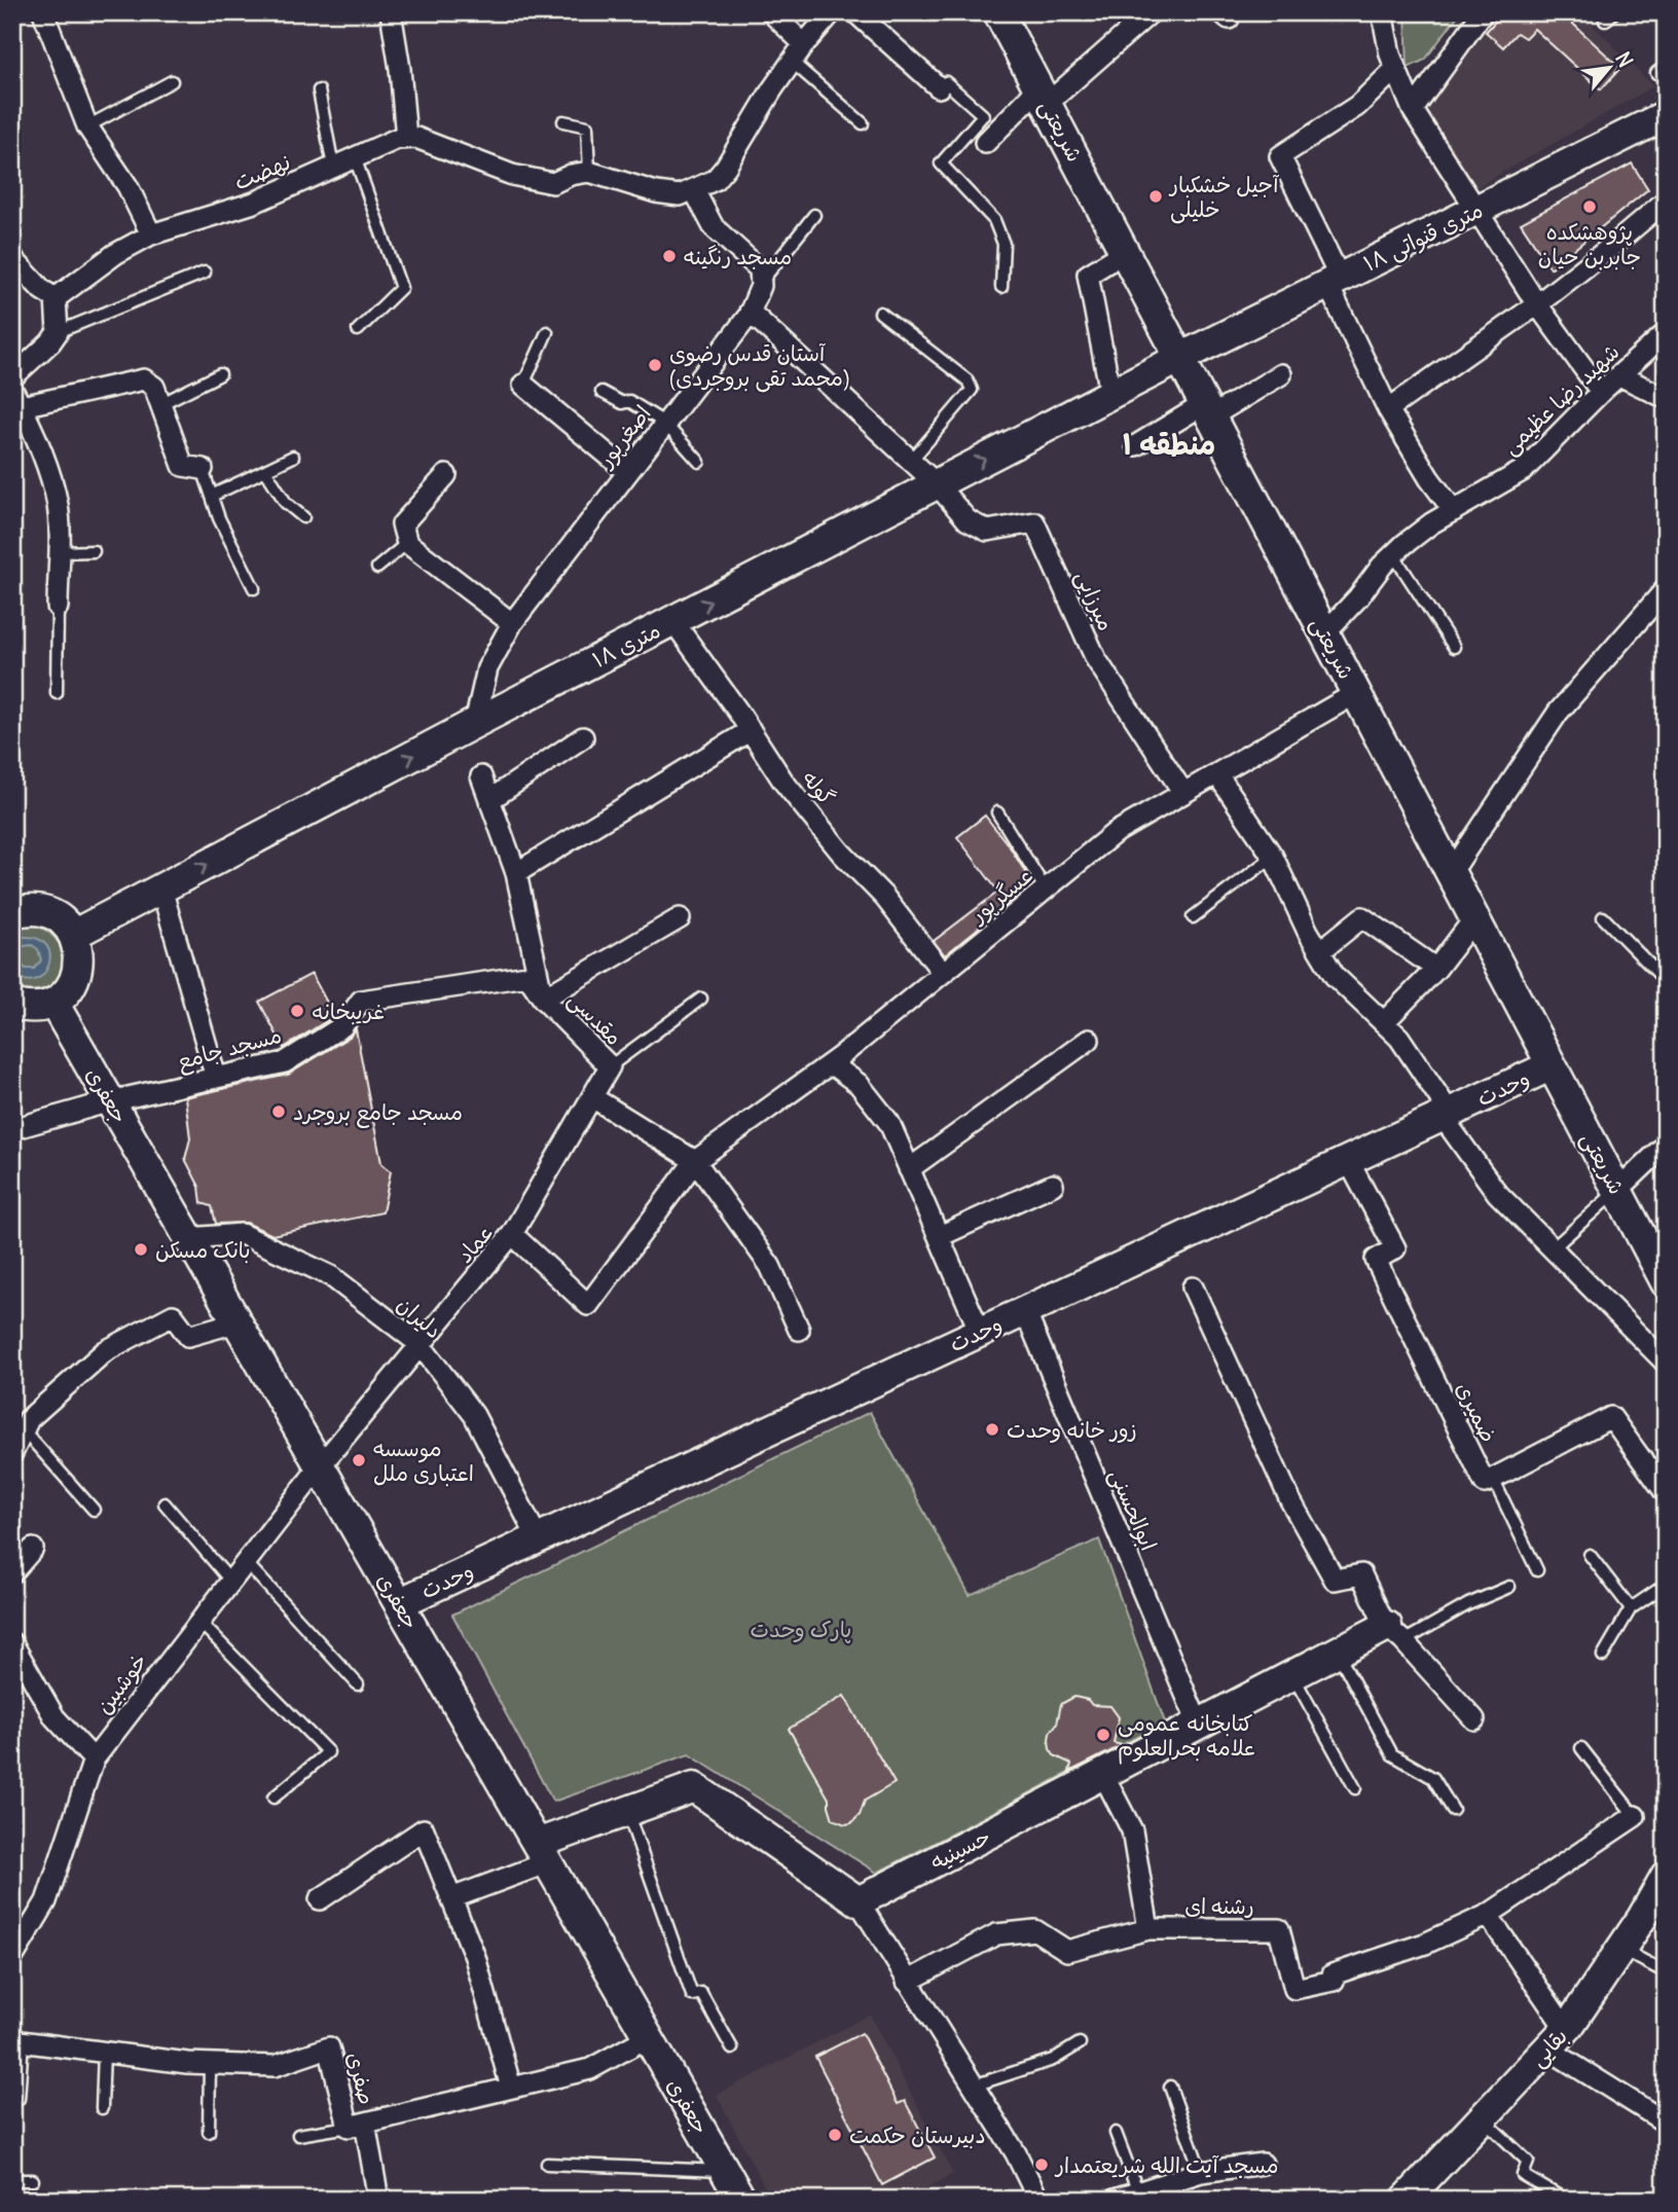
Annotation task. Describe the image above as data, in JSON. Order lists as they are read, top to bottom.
{
  "streets": {
    "street": [
      "شریعتی",
      "نهضت",
      "۱۸ متری قنواتی",
      "شهید رضا عظیمی",
      "اصغرپور",
      "میرزایی",
      "۱۸ متری",
      "گوله",
      "عسگرپور",
      "مقدسی",
      "مسجد جامع",
      "وحدت",
      "جعفری",
      "عماد",
      "دلیران",
      "ضمیری",
      "ابوالحسنی",
      "خوشبین",
      "حسینیه",
      "رشنه ای",
      "بقایی",
      "صفری"
    ]
  },
  "crossings": [
    ["شریعتی", "۱۸ متری قنواتی"],
    ["شریعتی", "شهید رضا عظیمی"],
    ["شریعتی", "۱۸ متری"],
    ["شریعتی", "عسگرپور"],
    ["شریعتی", "وحدت"],
    ["۱۸ متری قنواتی", "۱۸ متری"],
    ["اصغرپور", "۱۸ متری"],
    ["میرزایی", "۱۸ متری"],
    ["میرزایی", "عسگرپور"],
    ["۱۸ متری", "گوله"],
    ["گوله", "عسگرپور"],
    ["عسگرپور", "عماد"],
    ["مقدسی", "مسجد جامع"],
    ["مقدسی", "عماد"],
    ["مسجد جامع", "جعفری"],
    ["وحدت", "جعفری"],
    ["وحدت", "دلیران"],
    ["وحدت", "ضمیری"],
    ["وحدت", "ابوالحسنی"],
    ["جعفری", "عماد"],
    ["جعفری", "دلیران"],
    ["جعفری", "خوشبین"],
    ["جعفری", "صفری"],
    ["عماد", "دلیران"],
    ["عماد", "خوشبین"],
    ["ابوالحسنی", "حسینیه"]
  ],
  "one_way": ["۱۸ متری"],
  "districts": ["منطقه ۱"],
  "parks": ["پارک وحدت"],
  "places": [
    "آجیل خشکبار خلیلی",
    "پژوهشکده جابربن حیان",
    "مسجد رنگینه",
    "آستان قدس رضوی (محمد تقی بروجردی)",
    "غریبخانه",
    "مسجد جامع بروجرد",
    "بانک مسکن",
    "زور خانه وحدت",
    "موسسه اعتباری ملل",
    "کتابخانه عمومی علامه بحرالعلوم",
    "دبیرستان حکمت",
    "مسجد آیت الله شریعتمدار"
  ],
  "north": "top right"
}
